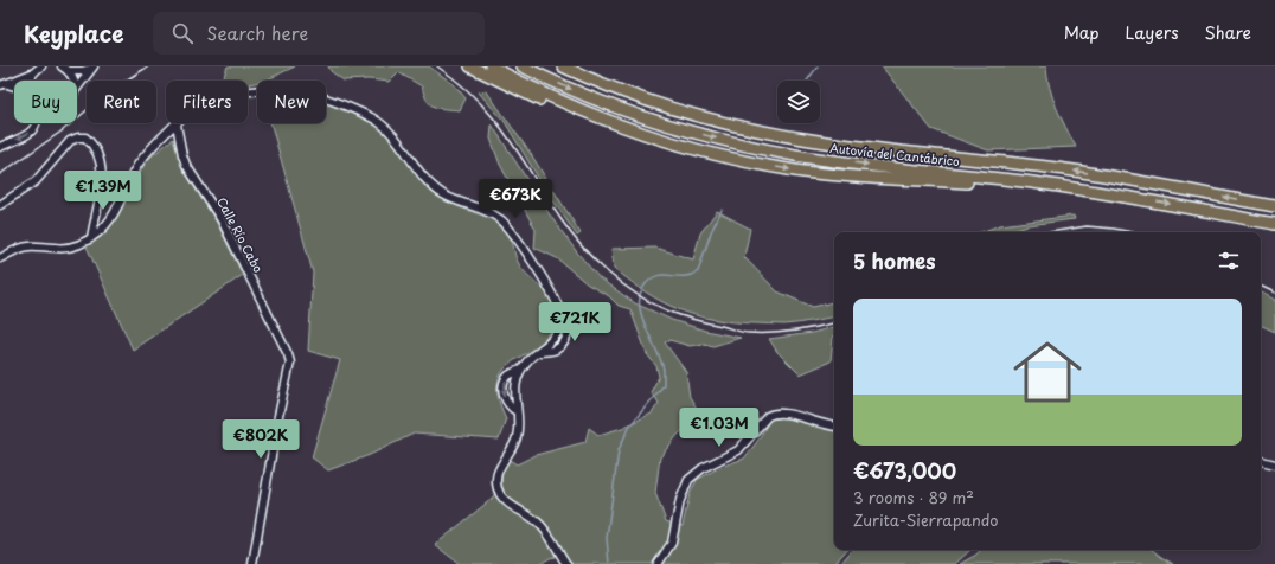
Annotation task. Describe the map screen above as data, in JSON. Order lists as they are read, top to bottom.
{
  "streets": {
    "highway": ["Autovía del Cantábrico"],
    "street": ["Calle Río Cabo"]
  },
  "page": {
    "header": "Keyplace",
    "search": "Search here",
    "nav": ["Map", "Layers", "Share"],
    "chip": [
      "Buy",
      "Rent",
      "Filters",
      "New"
    ],
    "price": [
      "€1.39M",
      "€673K",
      "€721K",
      "€1.03M",
      "€802K"
    ],
    "heading": "5 homes",
    "list": [
      {
        "name": "€673,000",
        "note": "3 rooms · 89 m² · Zurita-Sierrapando"
      }
    ]
  }
}
